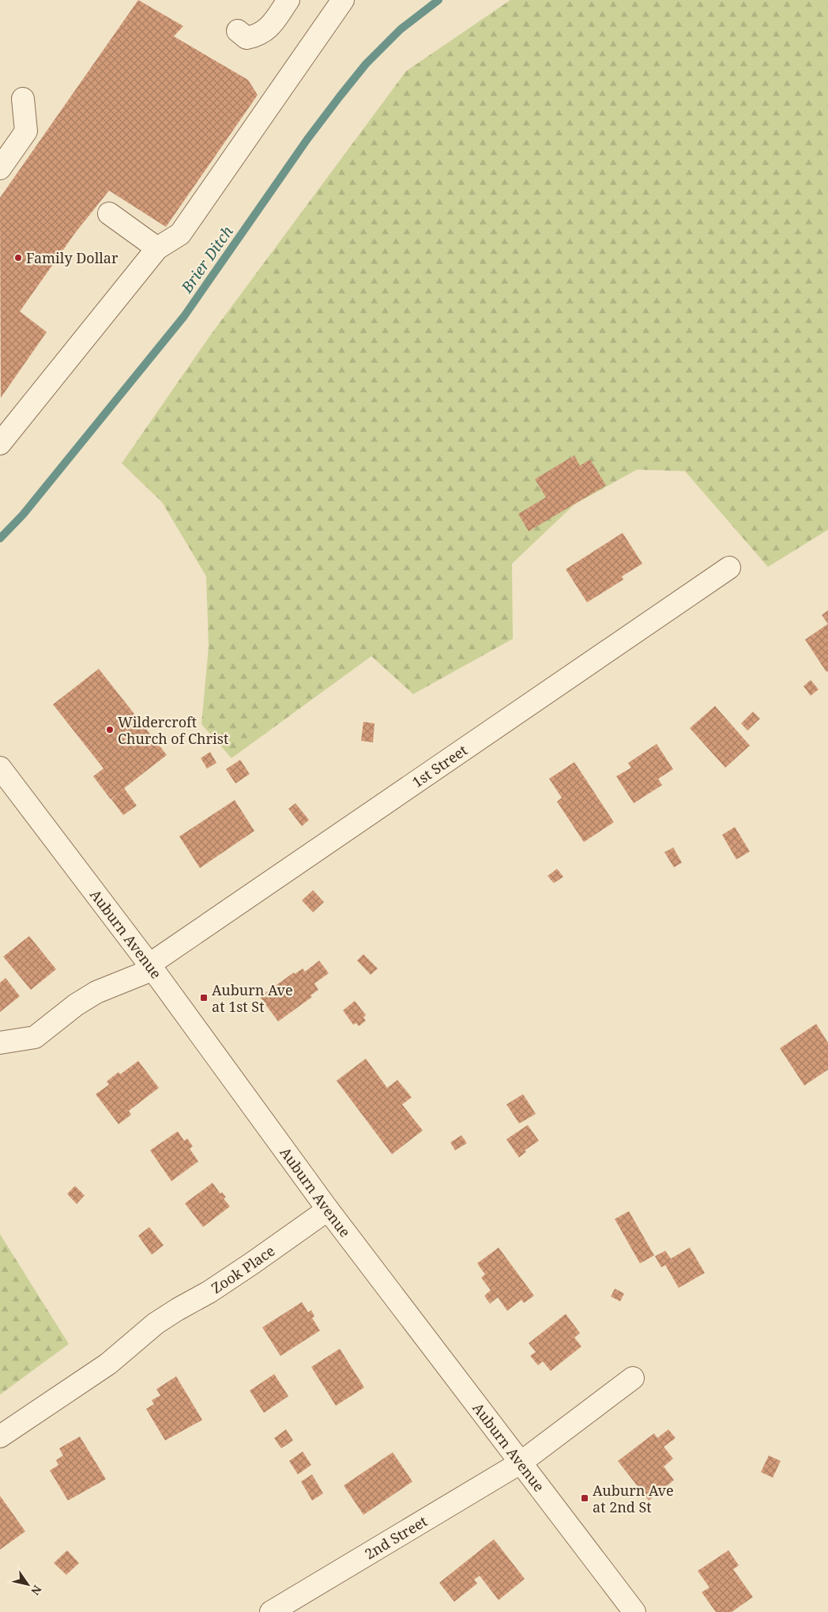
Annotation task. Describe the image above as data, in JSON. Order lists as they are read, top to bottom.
{
  "streets": {
    "street": [
      "1st Street",
      "Auburn Avenue",
      "Zook Place",
      "2nd Street"
    ]
  },
  "crossings": [
    ["1st Street", "Auburn Avenue"],
    ["Auburn Avenue", "Zook Place"],
    ["Auburn Avenue", "2nd Street"]
  ],
  "water": ["Brier Ditch"],
  "places": {
    "other": ["Family Dollar", "Wildercroft Church of Christ"],
    "transit": ["Auburn Ave at 1st St", "Auburn Ave at 2nd St"]
  },
  "north": "bottom right"
}
